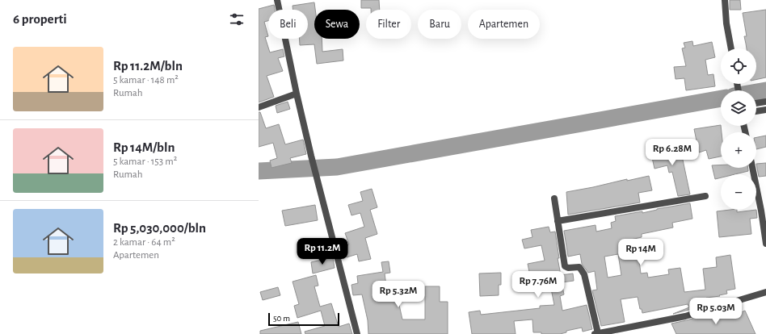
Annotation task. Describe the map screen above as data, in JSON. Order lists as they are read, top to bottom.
{
  "scale_bar": "50 m",
  "page": {
    "heading": "6 properti",
    "chip": [
      "Beli",
      "Sewa",
      "Filter",
      "Baru",
      "Apartemen"
    ],
    "list": [
      {
        "name": "Rp 11.2M/bln",
        "note": "5 kamar · 148 m² · Rumah"
      },
      {
        "name": "Rp 14M/bln",
        "note": "5 kamar · 153 m² · Rumah"
      },
      {
        "name": "Rp 5,030,000/bln",
        "note": "2 kamar · 64 m² · Apartemen"
      }
    ],
    "map_buttons": ["+", "−"],
    "price": [
      "Rp 6.28M",
      "Rp 11.2M",
      "Rp 14M",
      "Rp 7.76M",
      "Rp 5.32M",
      "Rp 5.03M"
    ],
    "scale": "50 m"
  }
}
